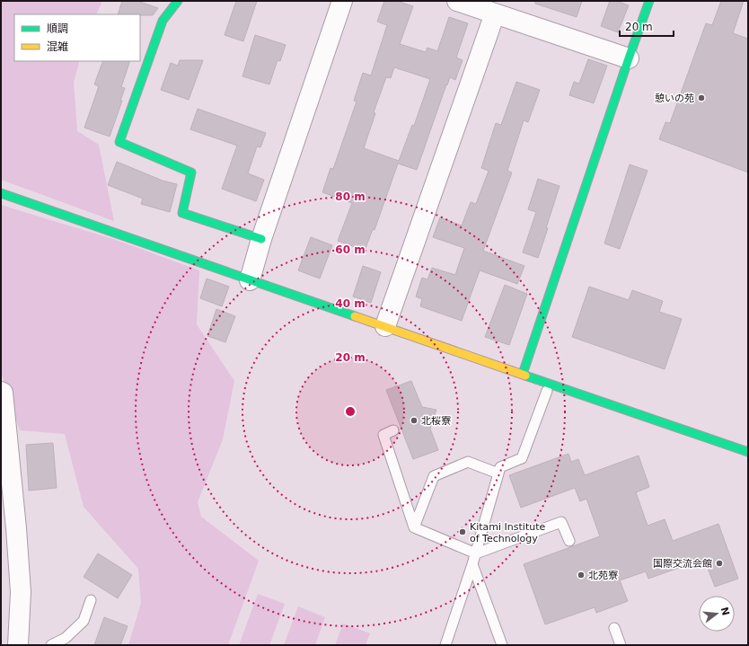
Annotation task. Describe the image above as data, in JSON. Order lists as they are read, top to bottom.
{
  "places": [
    "憩いの苑",
    "北桜寮",
    "Kitami Institute of Technology",
    "国際交流会館",
    "北苑寮"
  ],
  "legend": ["順調", "混雑"],
  "scale_bar": "20 m",
  "north": "right",
  "rings": [
    "80 m",
    "60 m",
    "40 m",
    "20 m"
  ]
}
